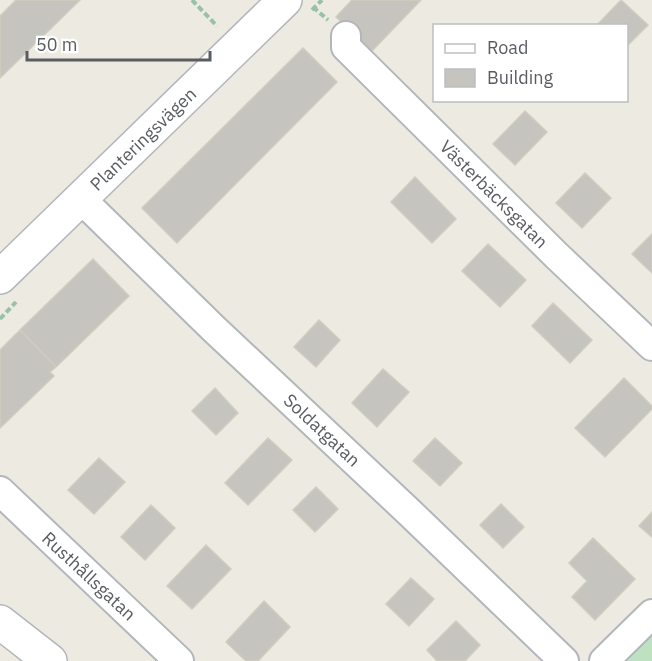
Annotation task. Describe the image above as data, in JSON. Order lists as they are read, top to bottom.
{
  "streets": {
    "street": [
      "Planteringsvägen",
      "Västerbäcksgatan",
      "Soldatgatan",
      "Rusthållsgatan"
    ]
  },
  "crossings": [
    ["Planteringsvägen", "Soldatgatan"]
  ],
  "legend": ["Road", "Building"],
  "scale_bar": "50 m"
}
